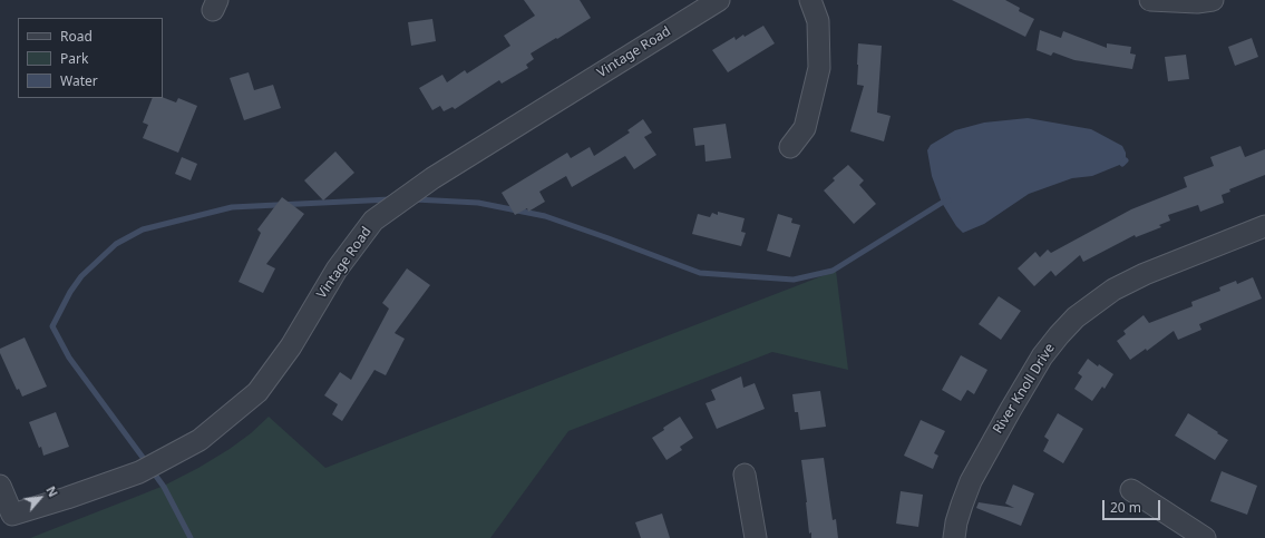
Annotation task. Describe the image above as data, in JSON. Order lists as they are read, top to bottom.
{
  "streets": {
    "street": ["Vintage Road", "River Knoll Drive"]
  },
  "legend": ["Road", "Park", "Water"],
  "scale_bar": "20 m",
  "north": "top right"
}
